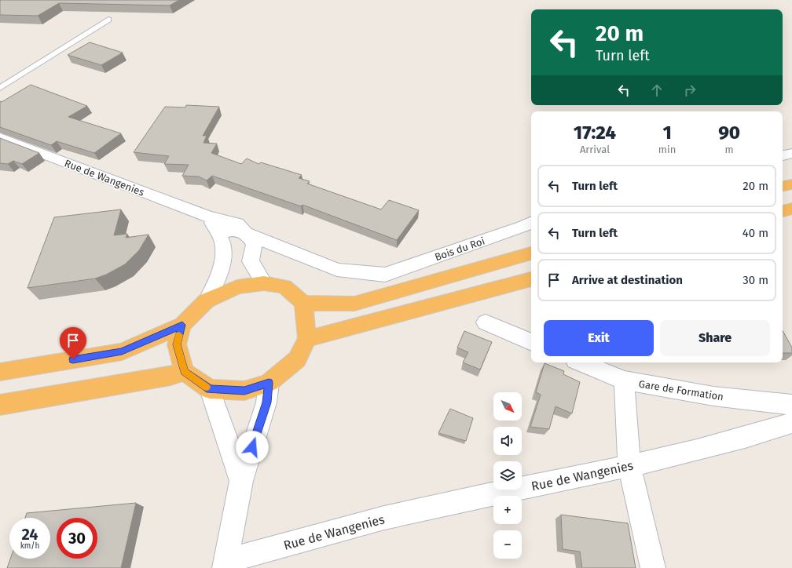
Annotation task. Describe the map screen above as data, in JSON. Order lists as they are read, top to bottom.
{
  "streets": {
    "street": ["Rue de Wangenies", "Bois du Roi", "Gare de Formation"]
  },
  "crossings": [
    ["Rue de Wangenies", "Bois du Roi"]
  ],
  "north": "bottom right",
  "page": {
    "turn": ["20 m", "Turn left"],
    "eta": [
      "17:24",
      "Arrival",
      "1",
      "min",
      "90",
      "m"
    ],
    "list": [
      {
        "name": "Turn left",
        "value": "20 m"
      },
      {
        "name": "Turn left",
        "value": "40 m"
      },
      {
        "name": "Arrive at destination",
        "value": "30 m"
      }
    ],
    "buttons": ["Exit", "Share"],
    "map_buttons": ["+", "−"],
    "speed": "24 km/h",
    "limit": "30"
  }
}
